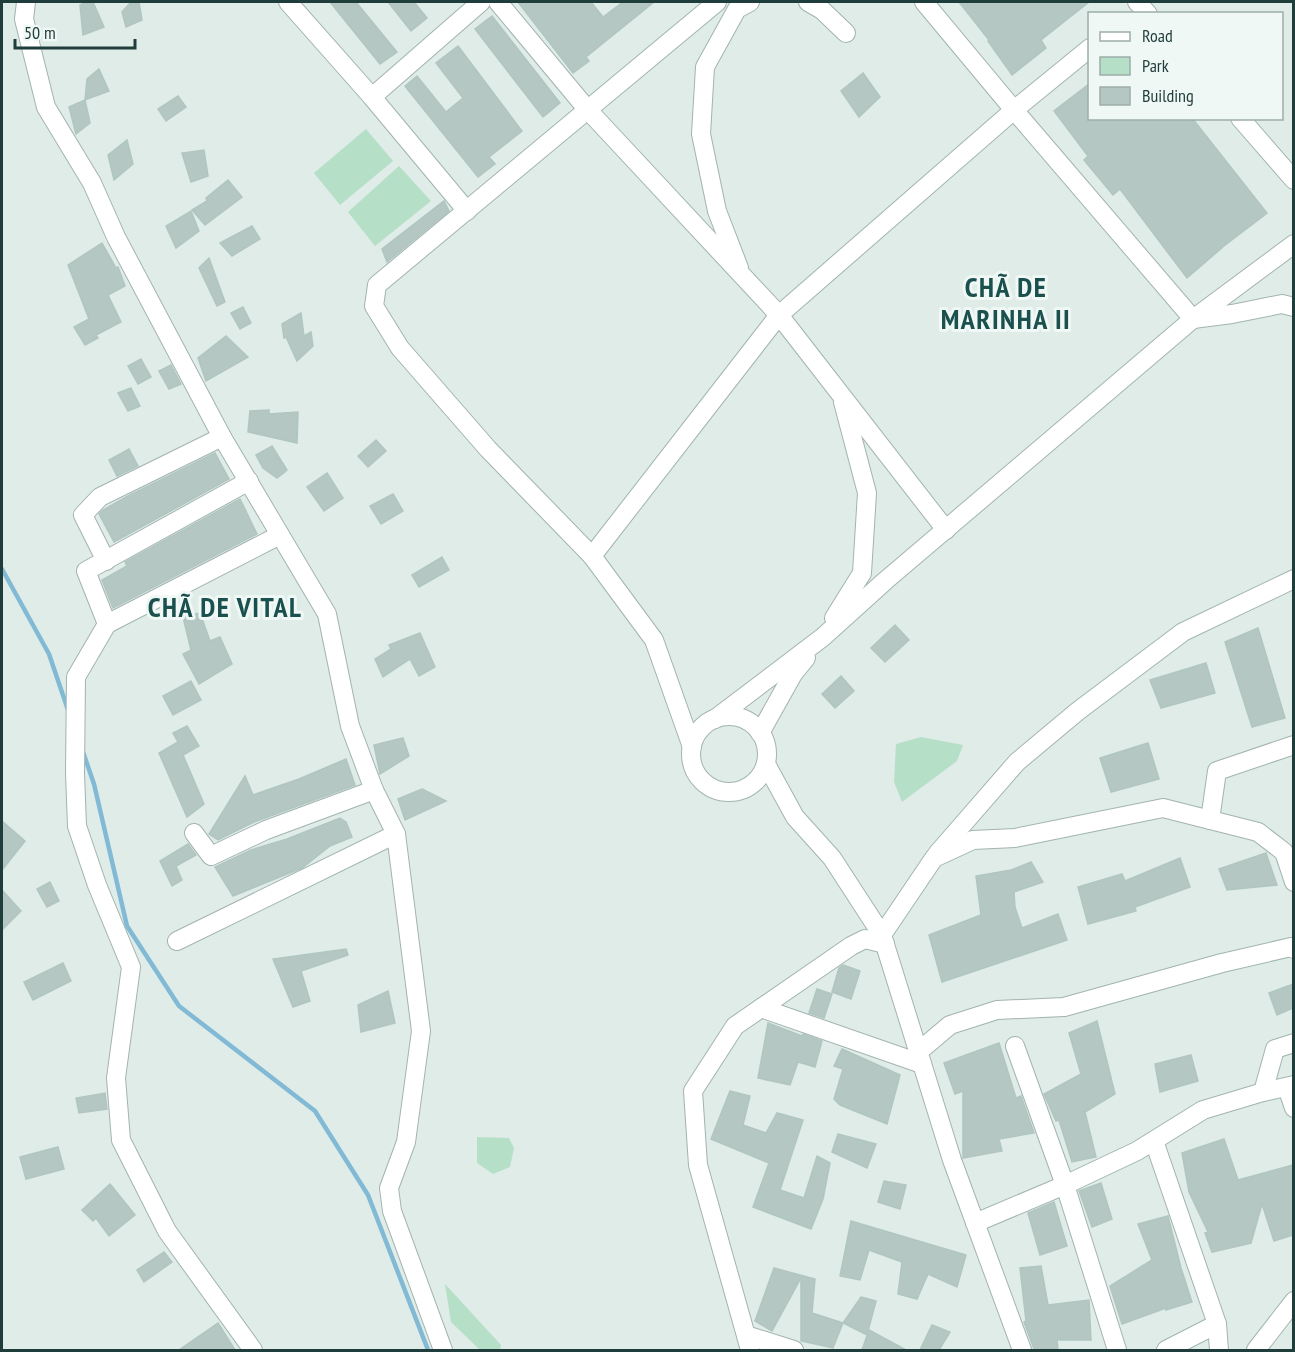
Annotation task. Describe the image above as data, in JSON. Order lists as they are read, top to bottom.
{
  "districts": ["CHÃ DE MARINHA II", "CHÃ DE VITAL"],
  "legend": ["Road", "Park", "Building"],
  "scale_bar": "50 m"
}
